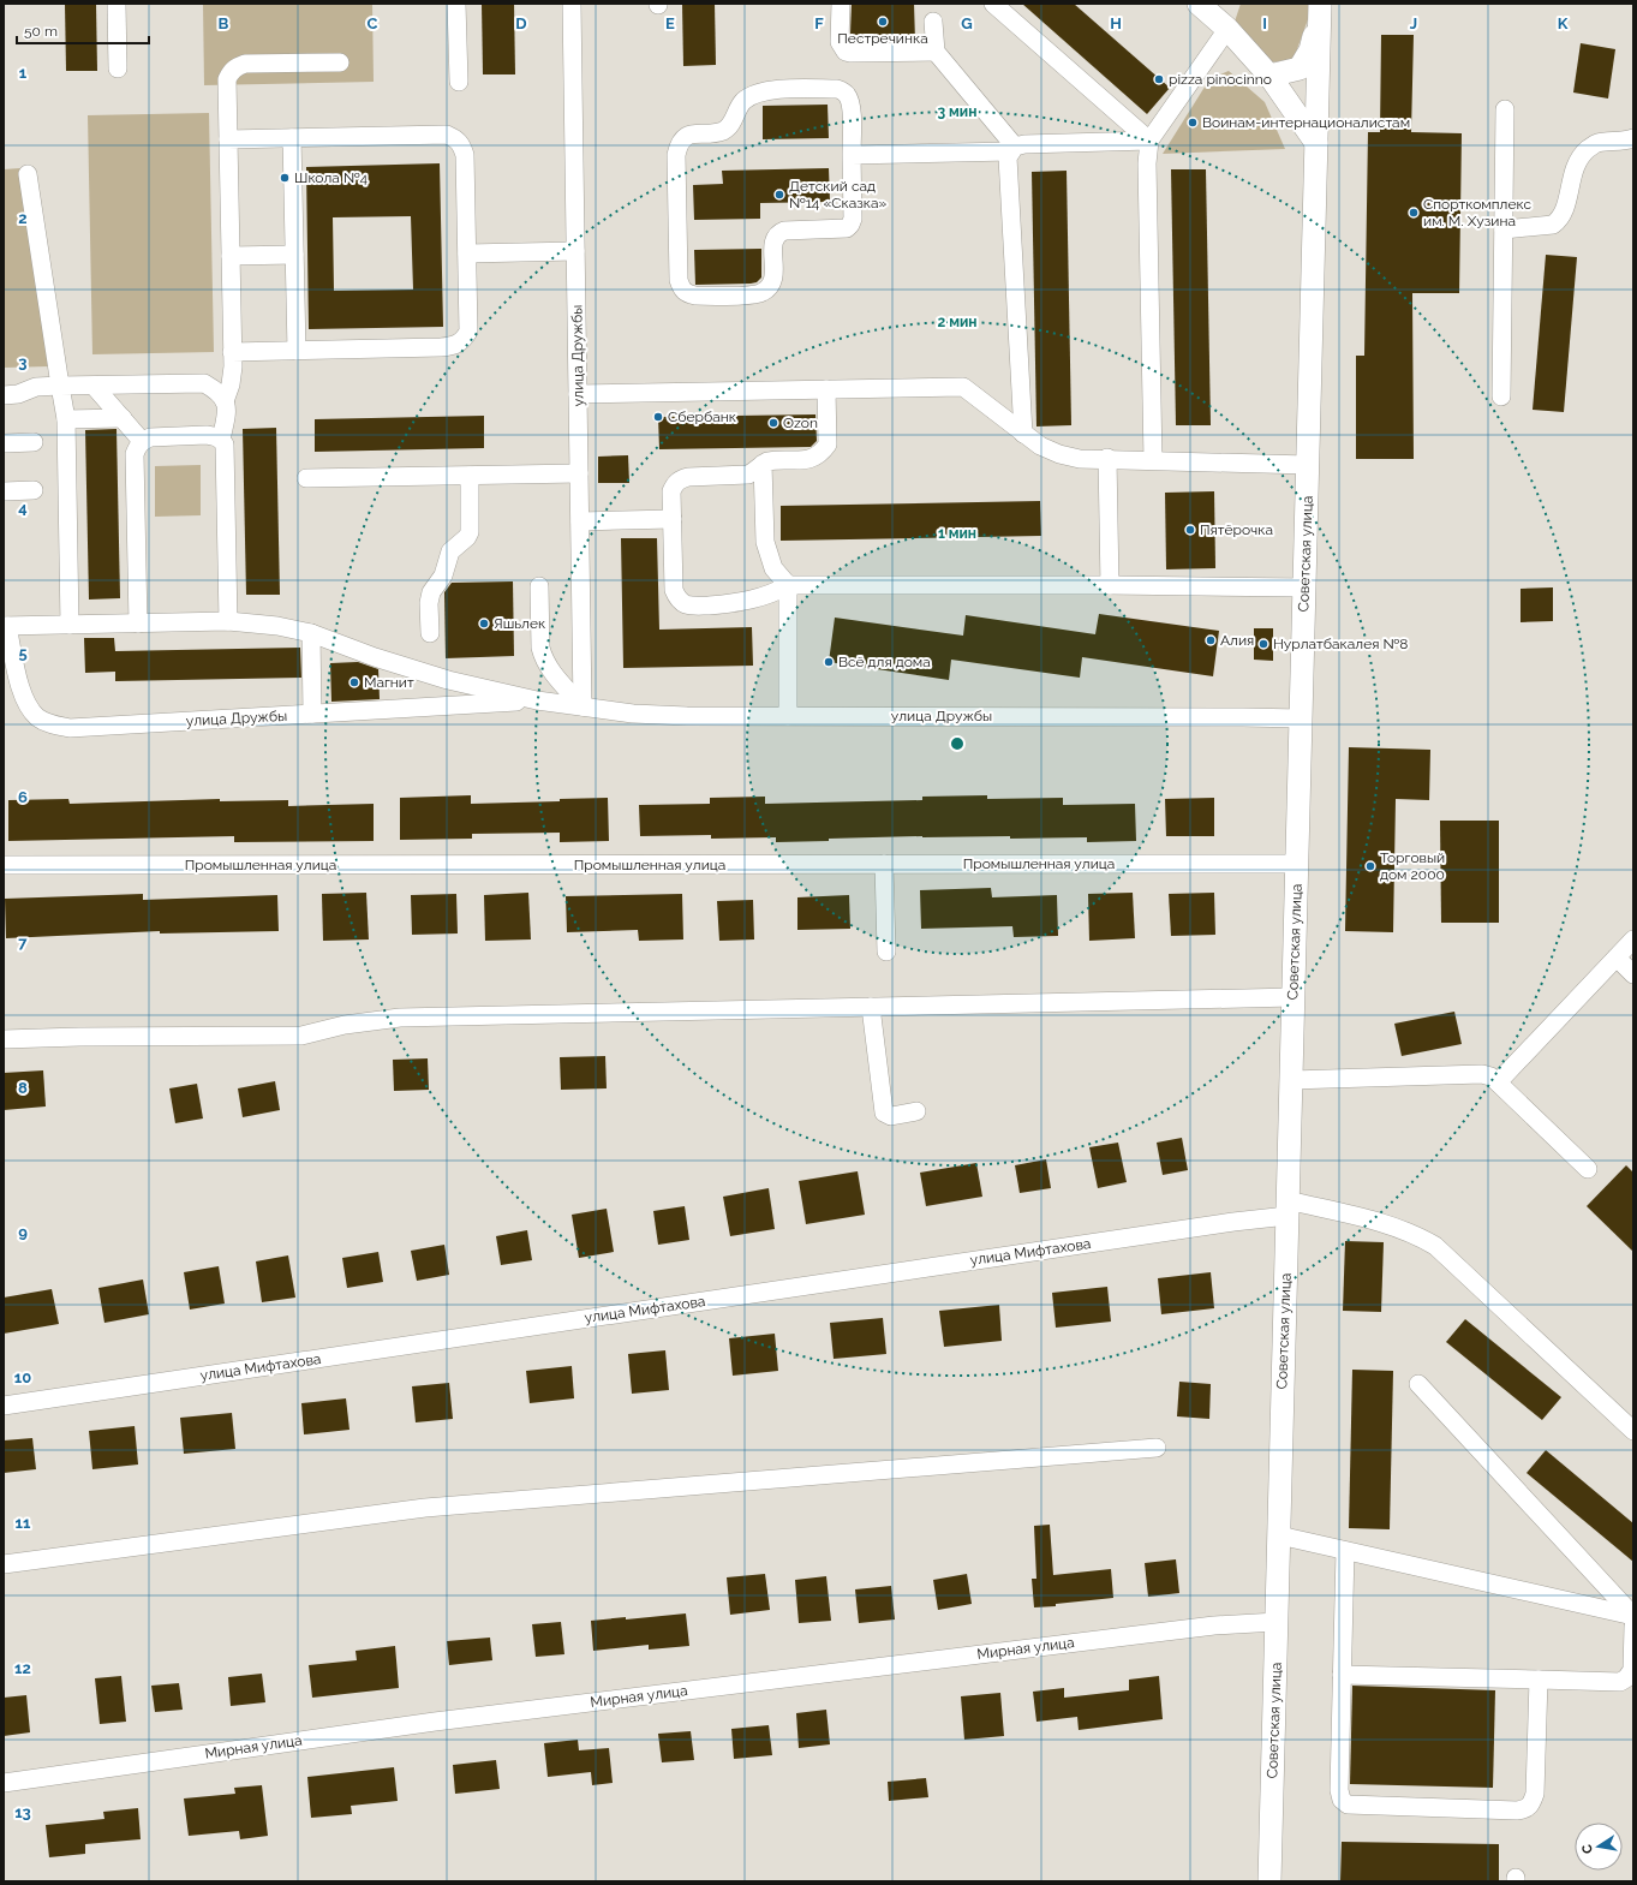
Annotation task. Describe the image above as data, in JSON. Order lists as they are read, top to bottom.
{
  "streets": {
    "main road": ["Советская улица"],
    "street": [
      "улица Дружбы",
      "Промышленная улица",
      "улица Мифтахова",
      "Мирная улица"
    ]
  },
  "crossings": [
    ["улица Дружбы", "Советская улица"],
    ["Советская улица", "Промышленная улица"],
    ["Советская улица", "улица Мифтахова"],
    ["Советская улица", "Мирная улица"]
  ],
  "places": [
    "Пестречинка",
    "pizza pinocinno",
    "Воинам-интернационалистам",
    "Школа №4",
    "Детский сад №14 «Сказка»",
    "Спорткомплекс им. М. Хузина",
    "Сбербанк",
    "Ozon",
    "Пятёрочка",
    "Яшьлек",
    "Алия",
    "Нурлатбакалея №8",
    "Всё для дома",
    "Магнит",
    "Торговый дом 2000"
  ],
  "scale_bar": "50 m",
  "north": "left",
  "grid": {
    "columns": [
      "B",
      "C",
      "D",
      "E",
      "F",
      "G",
      "H",
      "I",
      "J",
      "K"
    ],
    "rows": [
      "1",
      "2",
      "3",
      "4",
      "5",
      "6",
      "7",
      "8",
      "9",
      "10",
      "11",
      "12",
      "13"
    ]
  },
  "rings": ["3 мин", "2 мин", "1 мин"]
}
